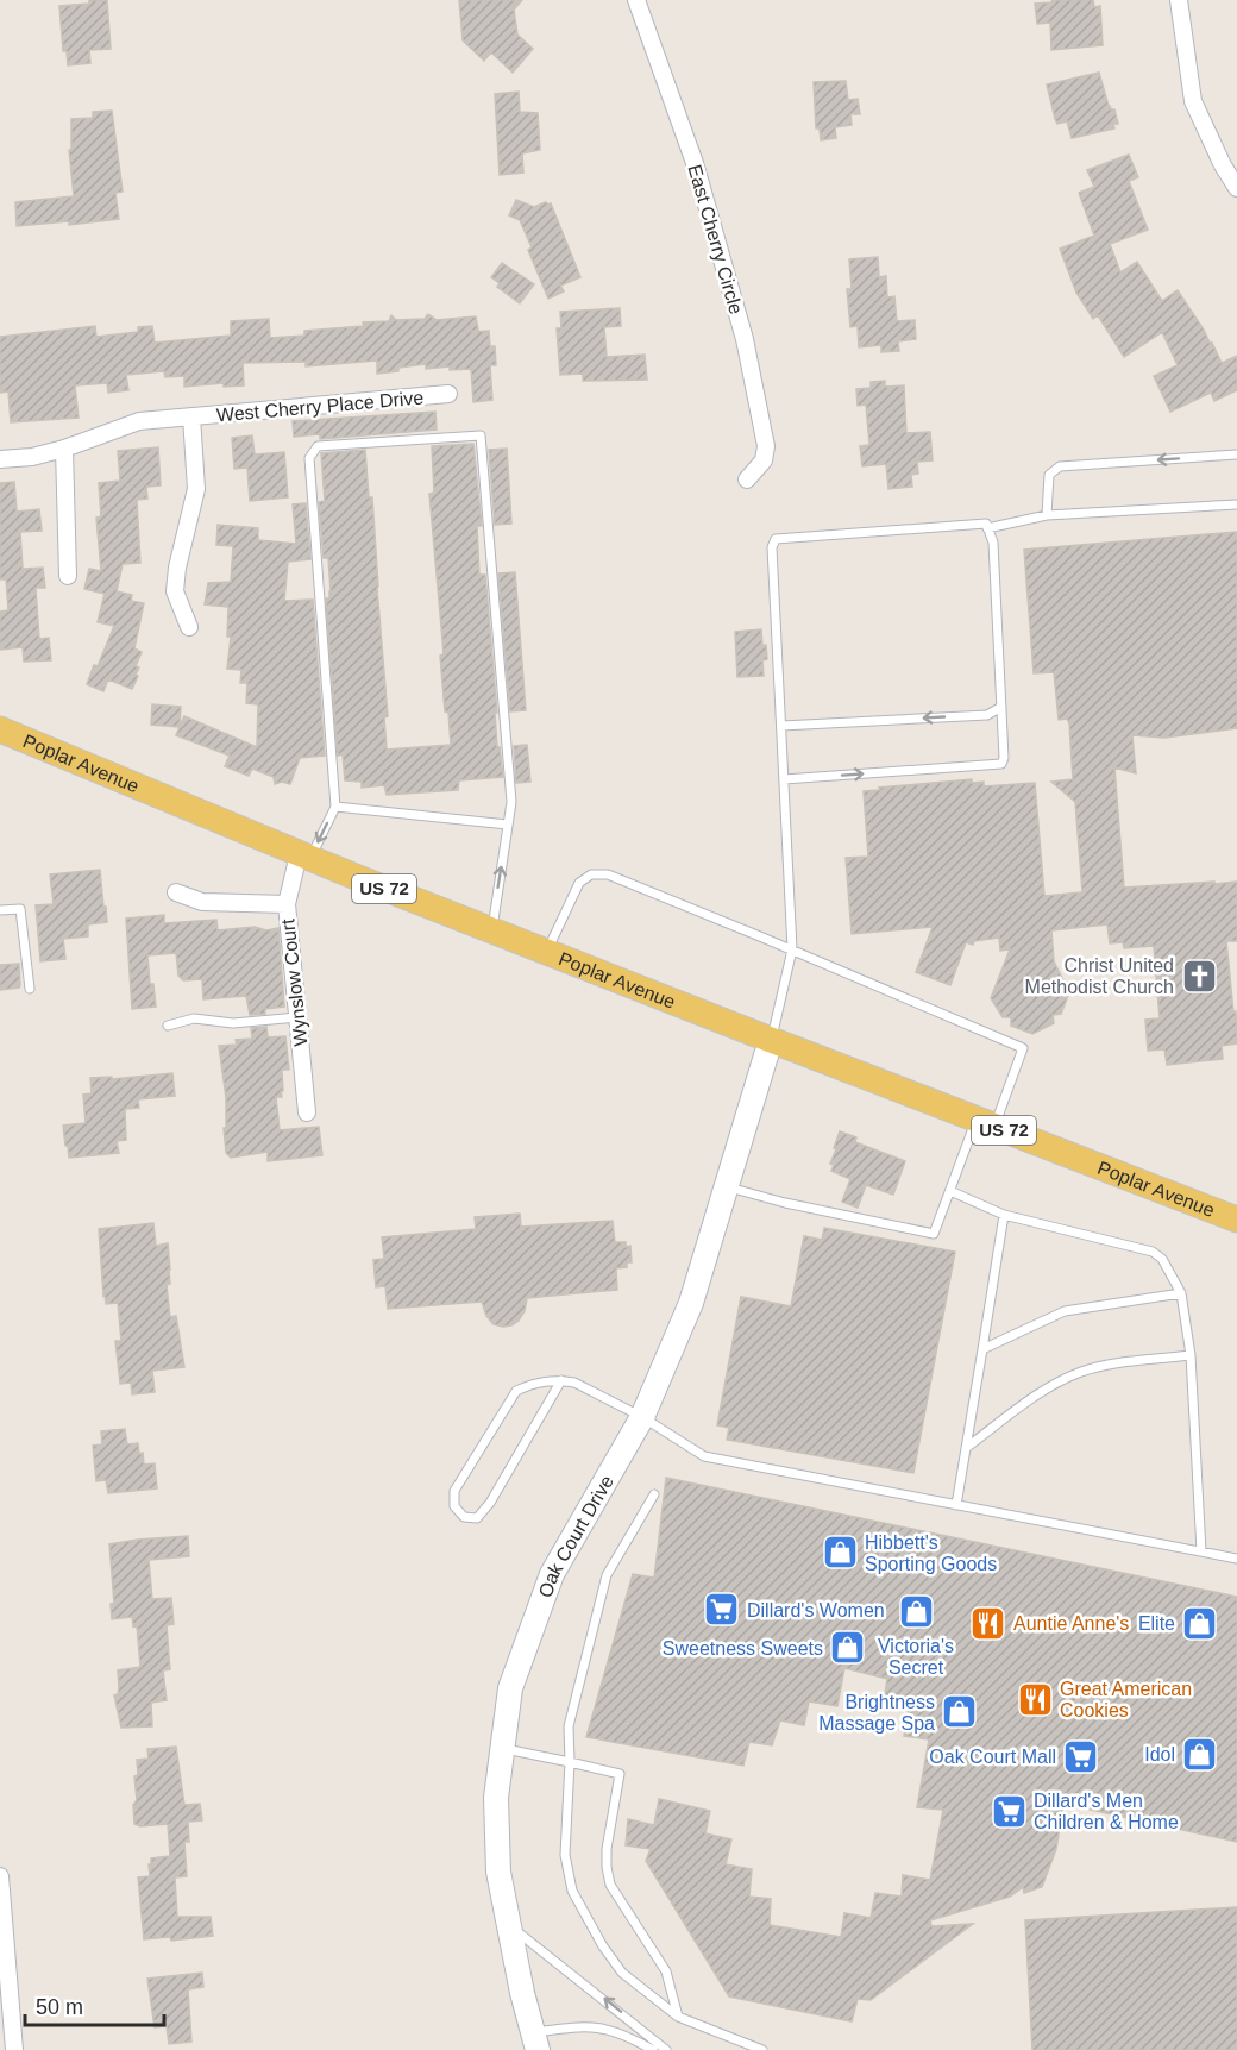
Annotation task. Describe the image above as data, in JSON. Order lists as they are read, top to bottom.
{
  "streets": {
    "main road": ["Poplar Avenue", "US 72"],
    "street": [
      "East Cherry Circle",
      "West Cherry Place Drive",
      "Wynslow Court",
      "Oak Court Drive"
    ]
  },
  "crossings": [
    ["Poplar Avenue", "Wynslow Court"],
    ["Poplar Avenue", "Oak Court Drive"]
  ],
  "places": {
    "church": ["Christ United Methodist Church"],
    "shop": [
      "Hibbett's Sporting Goods",
      "Victoria's Secret",
      "Elite",
      "Sweetness Sweets",
      "Brightness Massage Spa",
      "Idol"
    ],
    "supermarket": ["Dillard's Women", "Oak Court Mall", "Dillard's Men Children & Home"],
    "restaurant": ["Auntie Anne's", "Great American Cookies"]
  },
  "scale_bar": "50 m"
}
